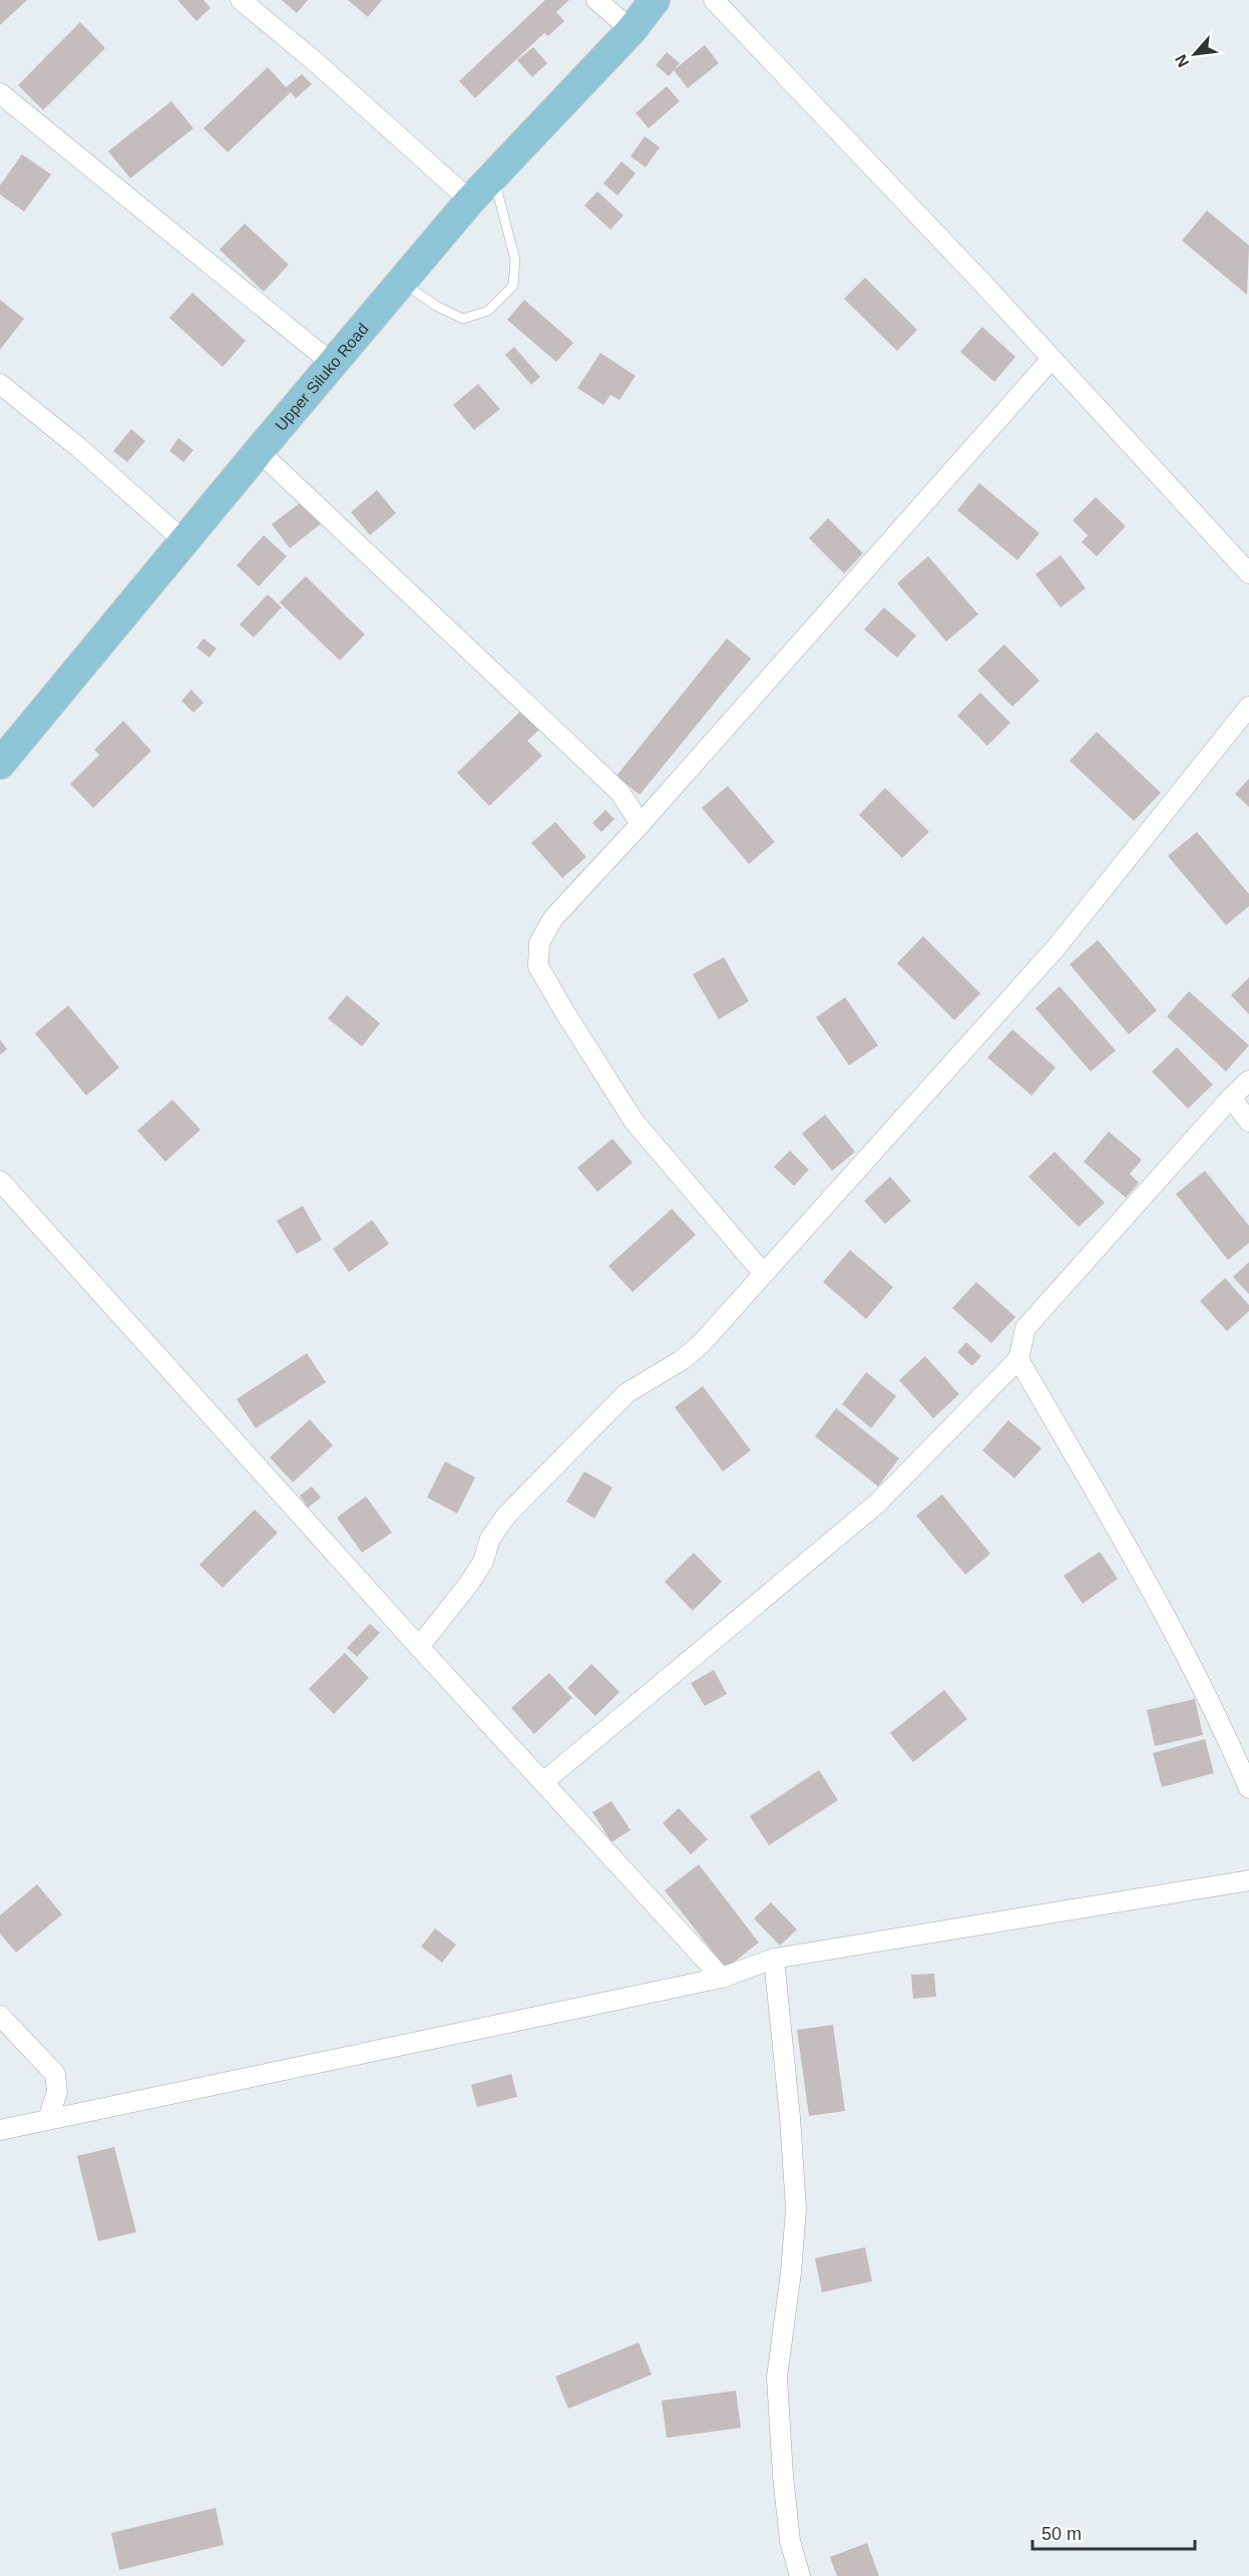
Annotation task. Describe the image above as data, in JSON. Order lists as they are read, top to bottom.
{
  "streets": {
    "main road": ["Upper Siluko Road"]
  },
  "scale_bar": "50 m",
  "north": "bottom left"
}
